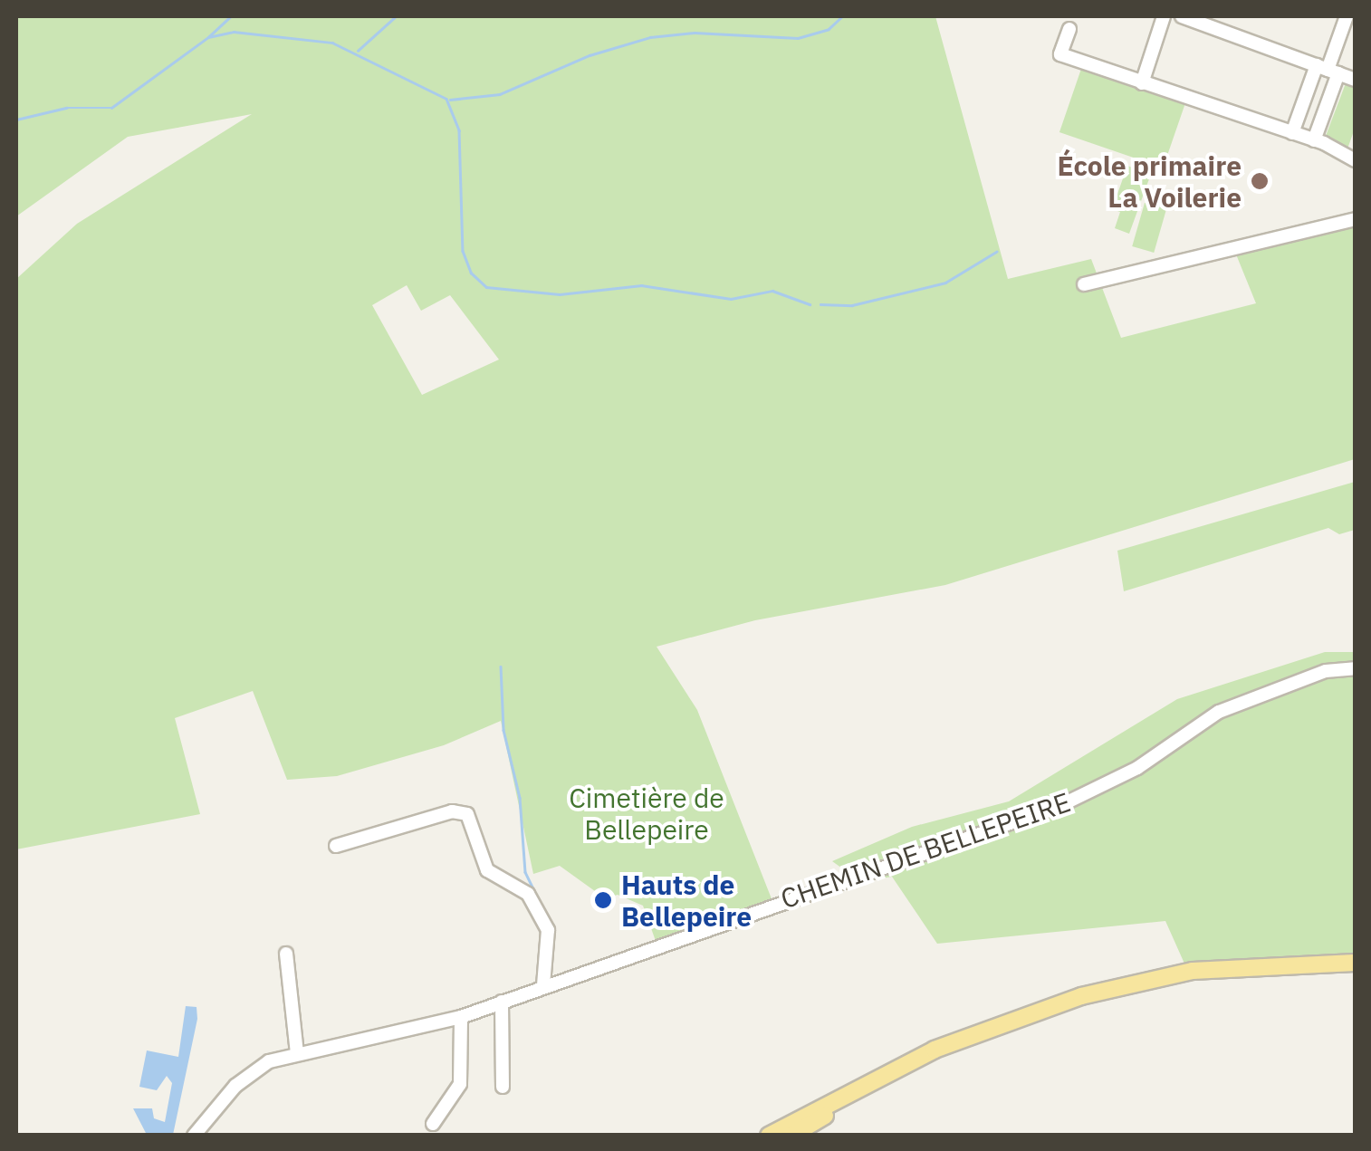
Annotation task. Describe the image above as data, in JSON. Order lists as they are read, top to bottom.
{
  "streets": {
    "street": ["CHEMIN DE BELLEPEIRE"]
  },
  "parks": ["Cimetière de Bellepeire"],
  "places": ["École primaire La Voilerie", "Hauts de Bellepeire"]
}
